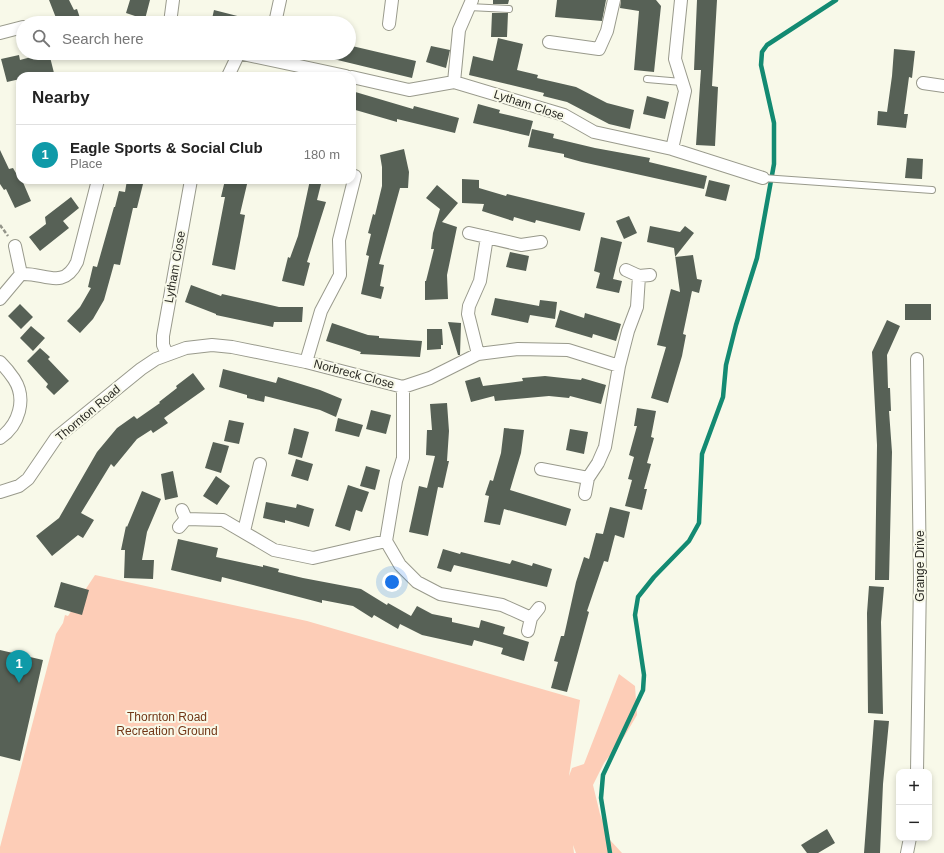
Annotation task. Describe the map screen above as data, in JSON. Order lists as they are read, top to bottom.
{
  "streets": {
    "street": [
      "Lytham Close",
      "Norbreck Close",
      "Thornton Road",
      "Grange Drive"
    ]
  },
  "crossings": [
    ["Lytham Close", "Norbreck Close"],
    ["Lytham Close", "Thornton Road"],
    ["Norbreck Close", "Thornton Road"]
  ],
  "parks": ["Thornton Road Recreation Ground"],
  "page": {
    "search": "Search here",
    "heading": "Nearby",
    "list": [
      {
        "mark": "1",
        "name": "Eagle Sports & Social Club",
        "note": "Place",
        "value": "180 m"
      }
    ],
    "pins": "1",
    "map_buttons": ["+", "−"]
  }
}
